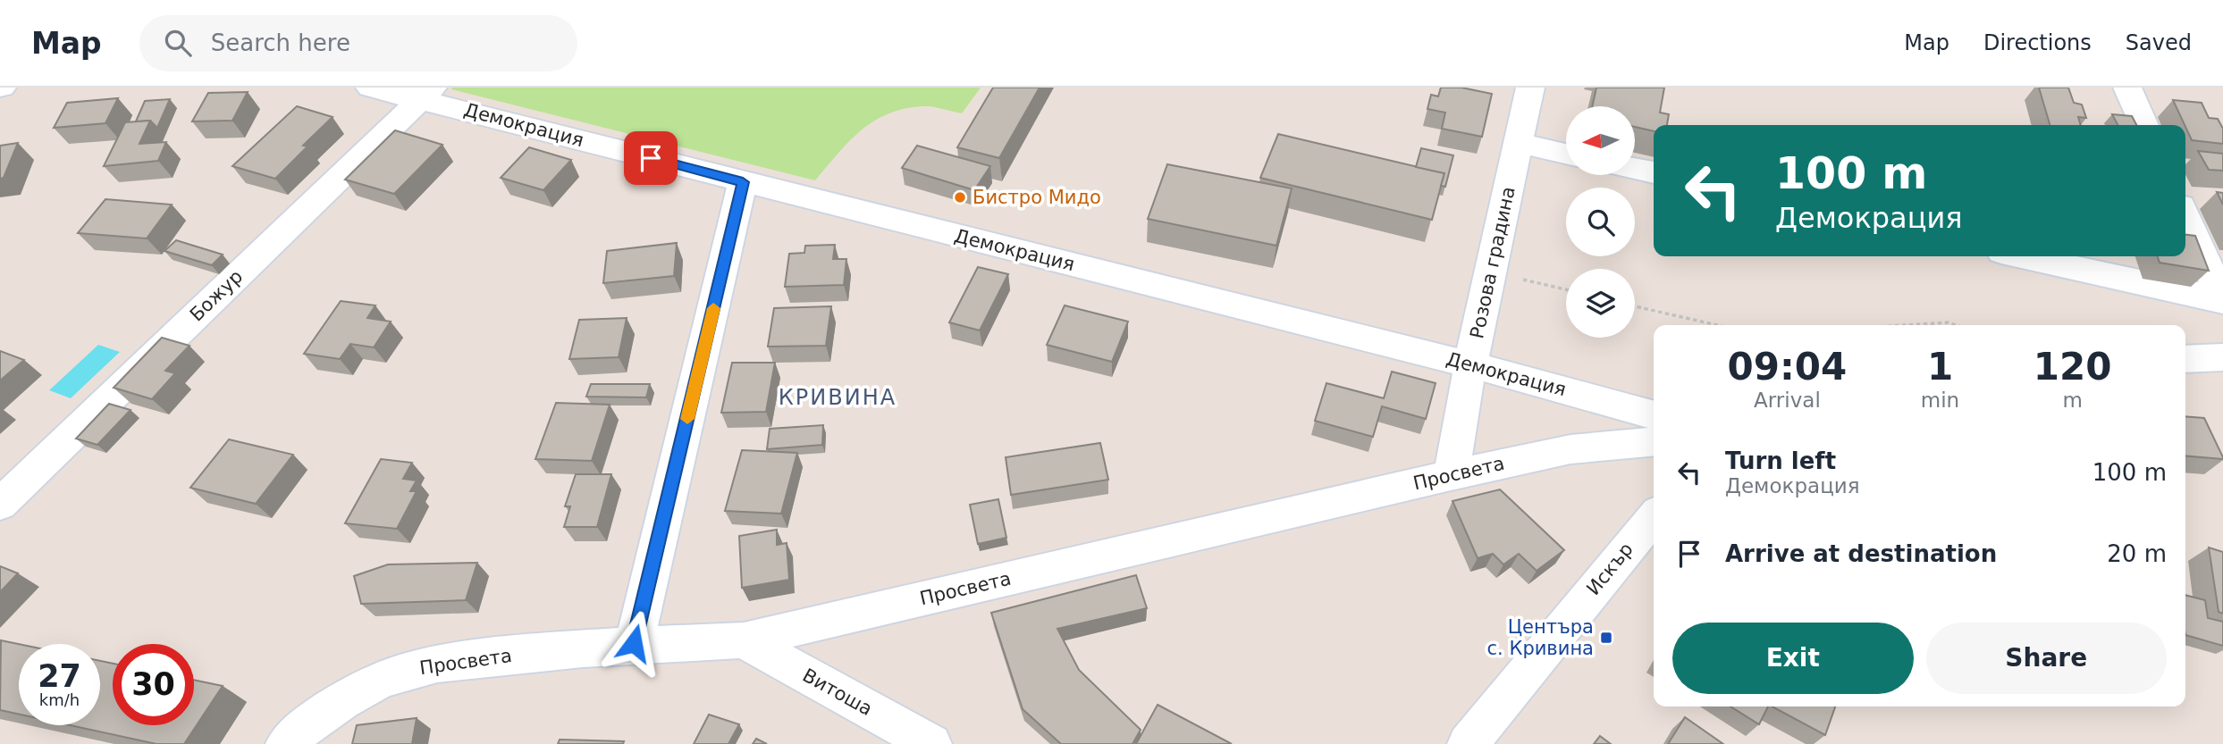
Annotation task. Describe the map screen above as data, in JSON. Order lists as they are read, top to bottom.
{
  "streets": {
    "street": [
      "Демокрация",
      "Розова градина",
      "Божур",
      "Просвета",
      "Искър",
      "Витоша"
    ]
  },
  "crossings": [
    ["Демокрация", "Розова градина"],
    ["Демокрация", "Божур"],
    ["Розова градина", "Просвета"],
    ["Просвета", "Витоша"]
  ],
  "districts": ["КРИВИНА"],
  "places": {
    "other": ["Бистро Мидо"],
    "transit": ["Центъра с. Кривина"]
  },
  "north": "left",
  "page": {
    "header": "Map",
    "search": "Search here",
    "nav": ["Map", "Directions", "Saved"],
    "turn": ["100 m", "Демокрация"],
    "eta": [
      "09:04",
      "Arrival",
      "1",
      "min",
      "120",
      "m"
    ],
    "list": [
      {
        "name": "Turn left",
        "note": "Демокрация",
        "value": "100 m"
      },
      {
        "name": "Arrive at destination",
        "value": "20 m"
      }
    ],
    "buttons": ["Exit", "Share"],
    "speed": "27 km/h",
    "limit": "30"
  }
}
